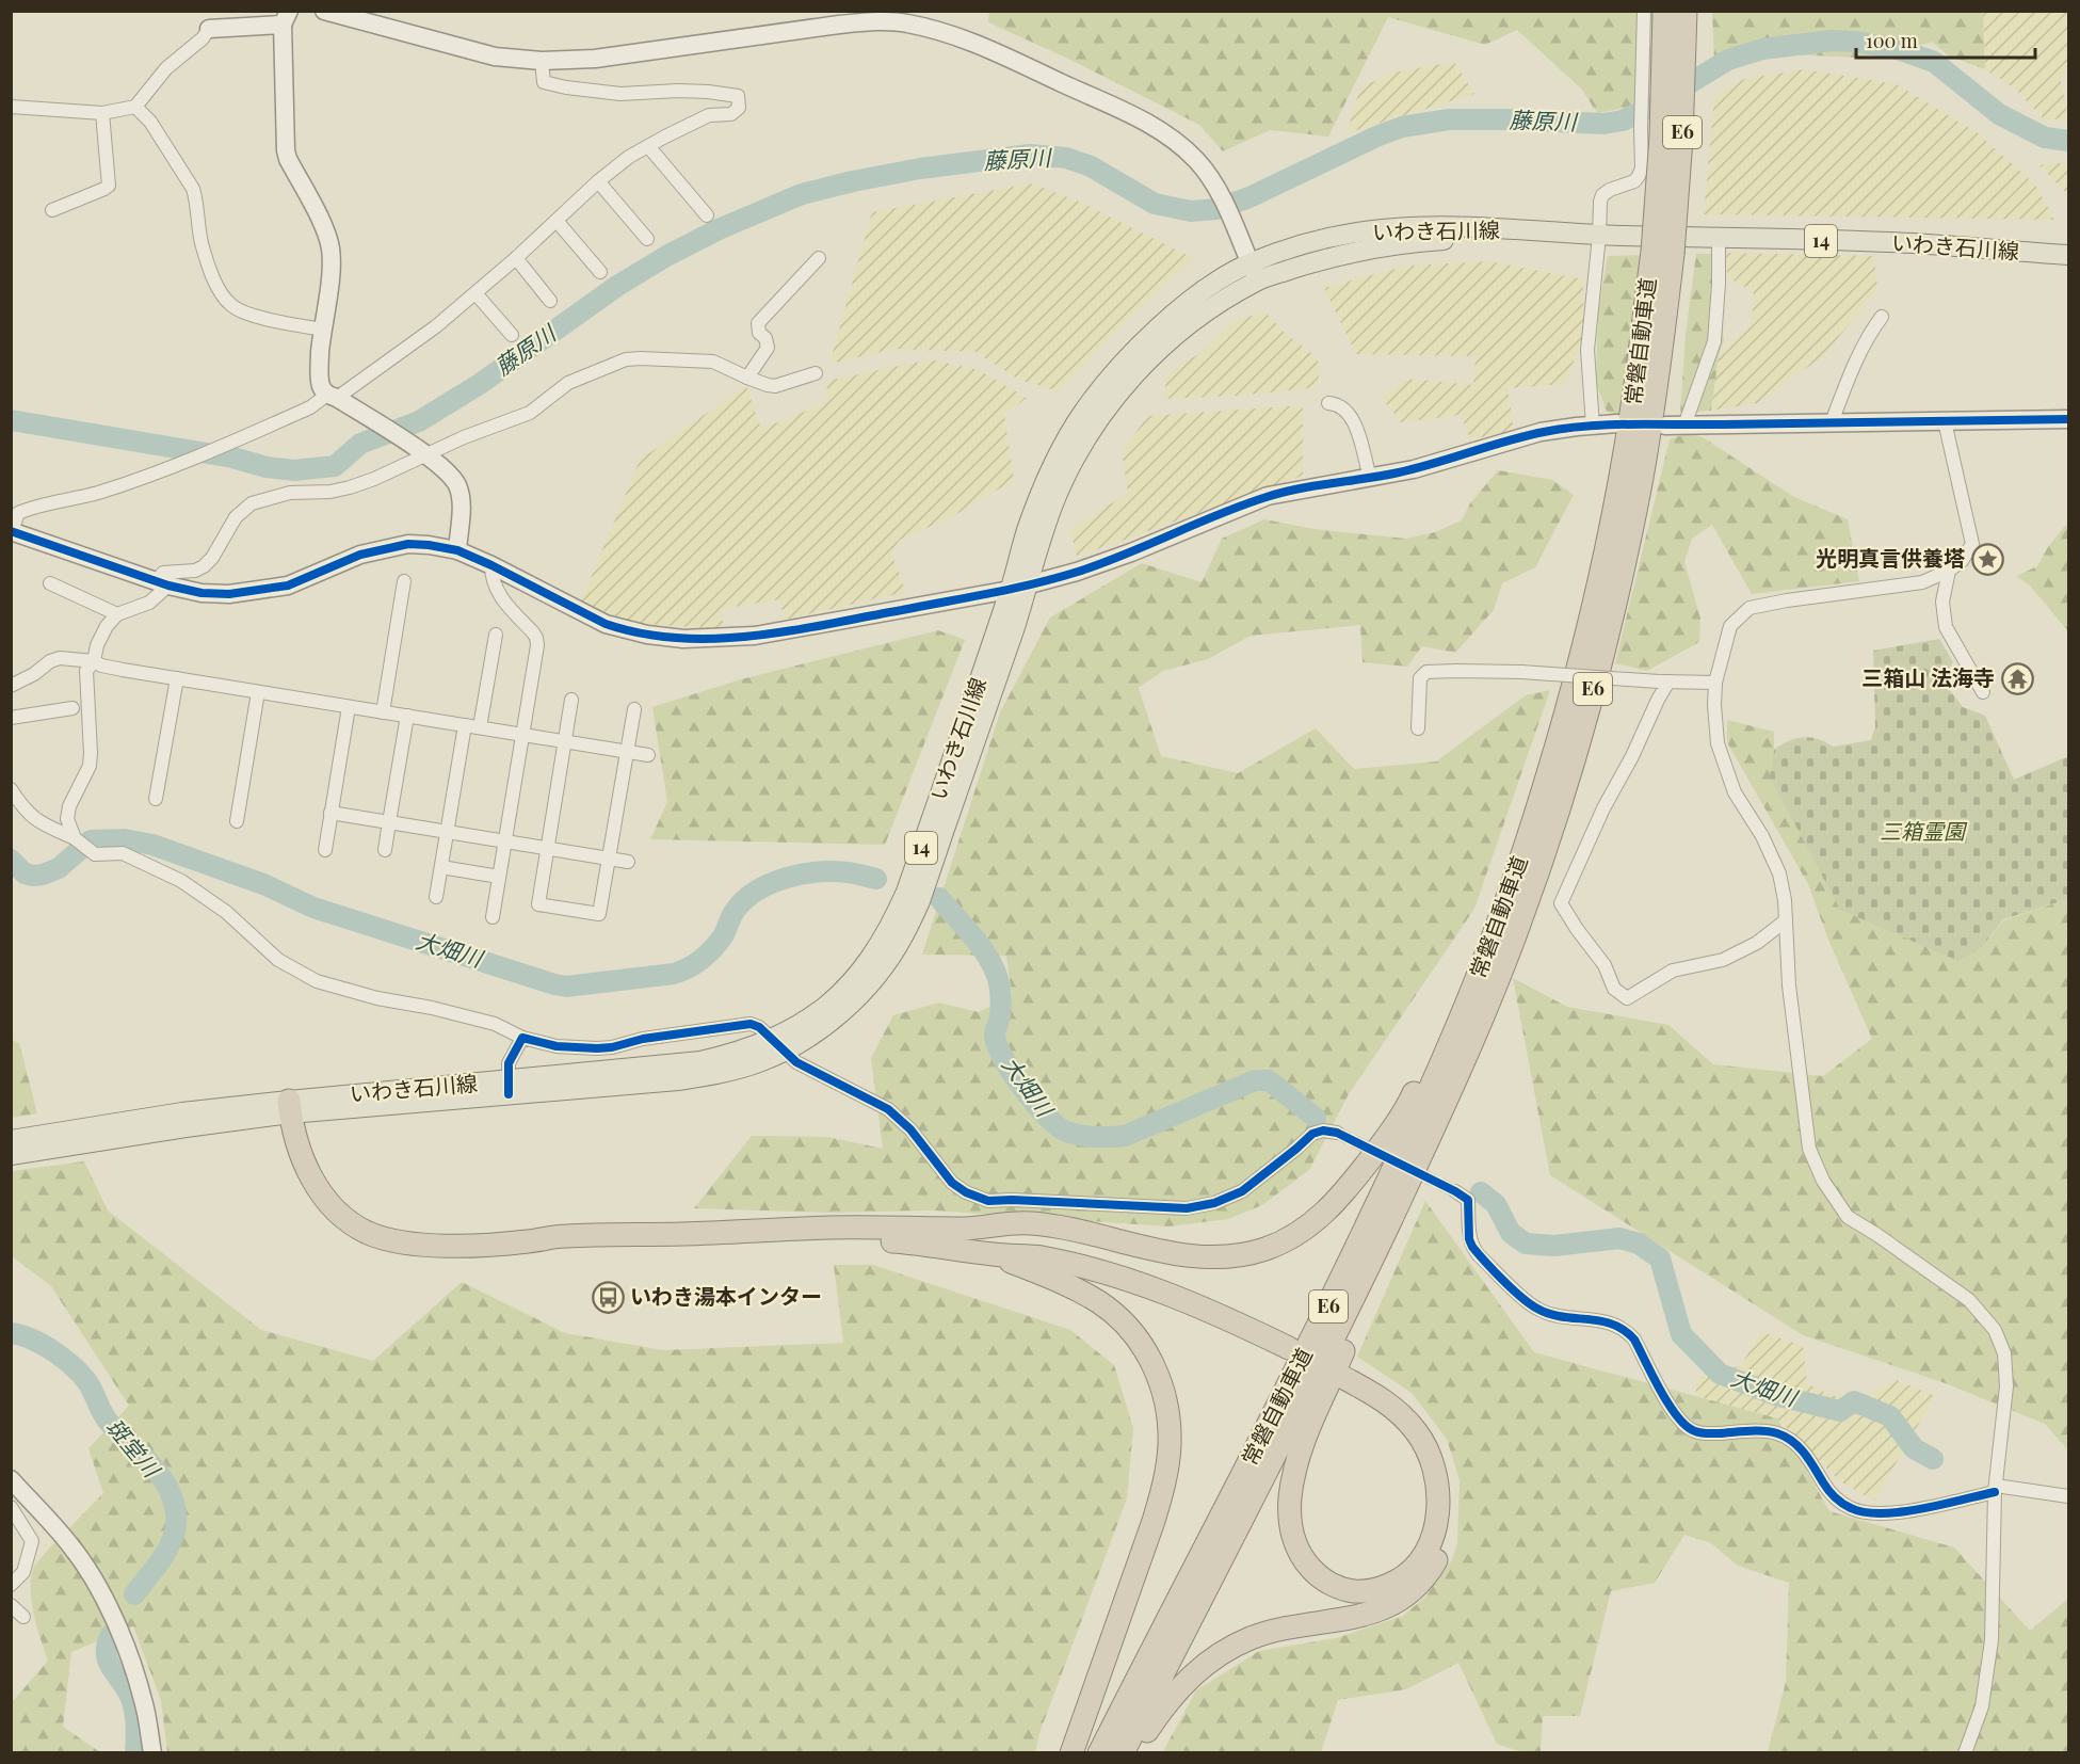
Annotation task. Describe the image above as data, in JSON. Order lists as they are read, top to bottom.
{
  "streets": {
    "highway": ["E6", "常磐自動車道"],
    "main road": ["いわき石川線", "14"]
  },
  "water": ["藤原川", "大畑川", "斑堂川"],
  "parks": ["三箱霊園"],
  "places": {
    "place": ["光明真言供養塔"],
    "temple": ["三箱山 法海寺"],
    "bus stop": ["いわき湯本インター"]
  },
  "scale_bar": "100 m"
}
